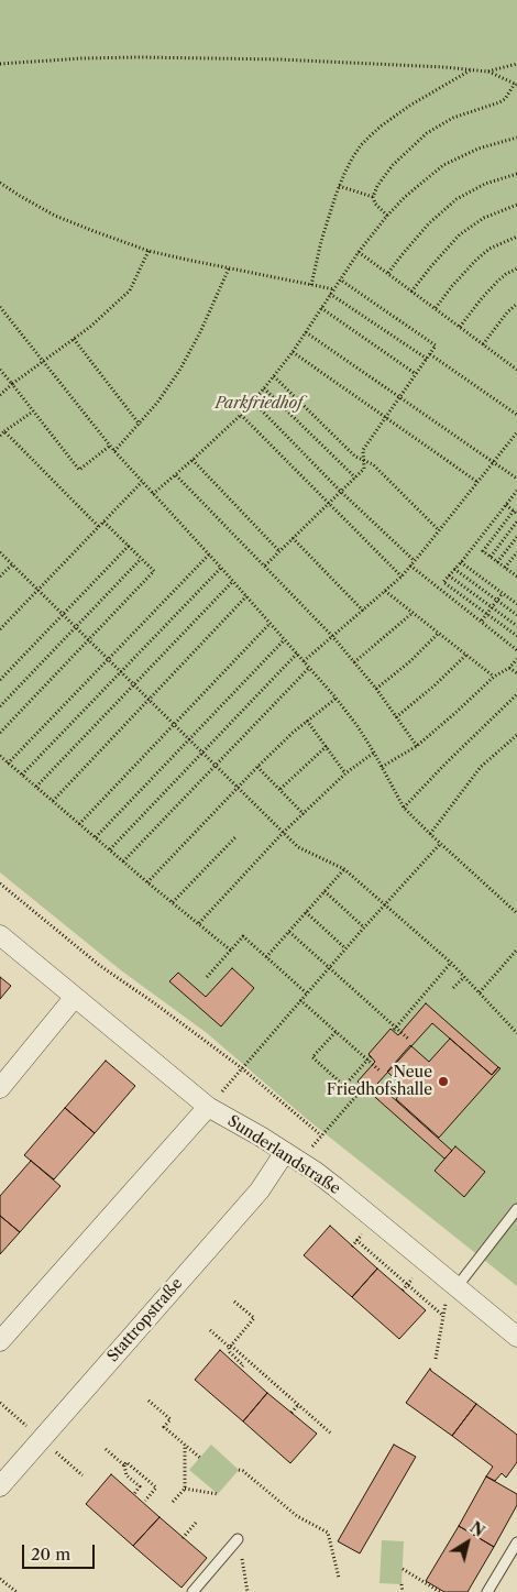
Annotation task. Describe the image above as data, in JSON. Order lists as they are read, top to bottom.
{
  "streets": {
    "street": ["Sunderlandstraße", "Stattropstraße"]
  },
  "crossings": [
    ["Sunderlandstraße", "Stattropstraße"]
  ],
  "parks": ["Parkfriedhof"],
  "places": ["Neue Friedhofshalle"],
  "scale_bar": "20 m",
  "north": "top right"
}
